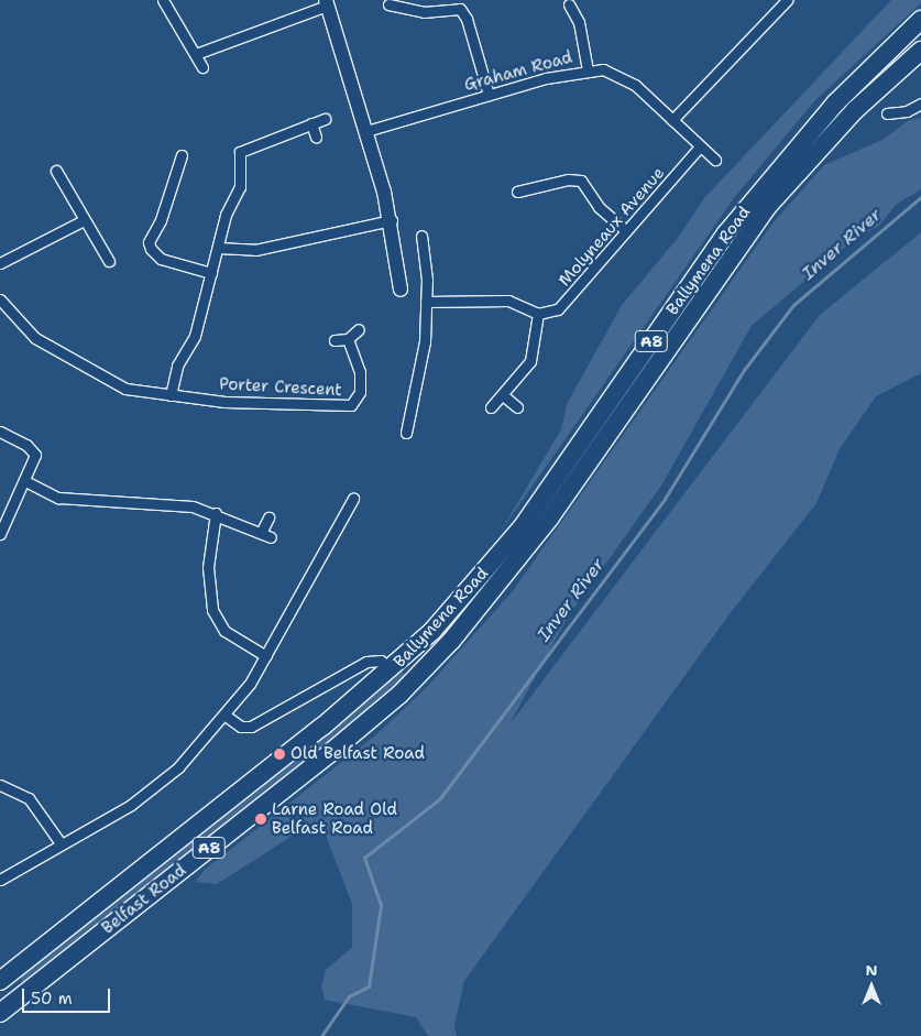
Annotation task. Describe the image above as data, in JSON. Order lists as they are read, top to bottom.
{
  "streets": {
    "highway": ["Ballymena Road", "A8", "Belfast Road"],
    "street": ["Graham Road", "Molyneaux Avenue", "Porter Crescent"]
  },
  "crossings": [
    ["Graham Road", "Molyneaux Avenue"],
    ["Ballymena Road", "Belfast Road"]
  ],
  "water": ["Inver River"],
  "places": ["Old Belfast Road", "Larne Road Old Belfast Road"],
  "scale_bar": "50 m",
  "north": "top"
}
